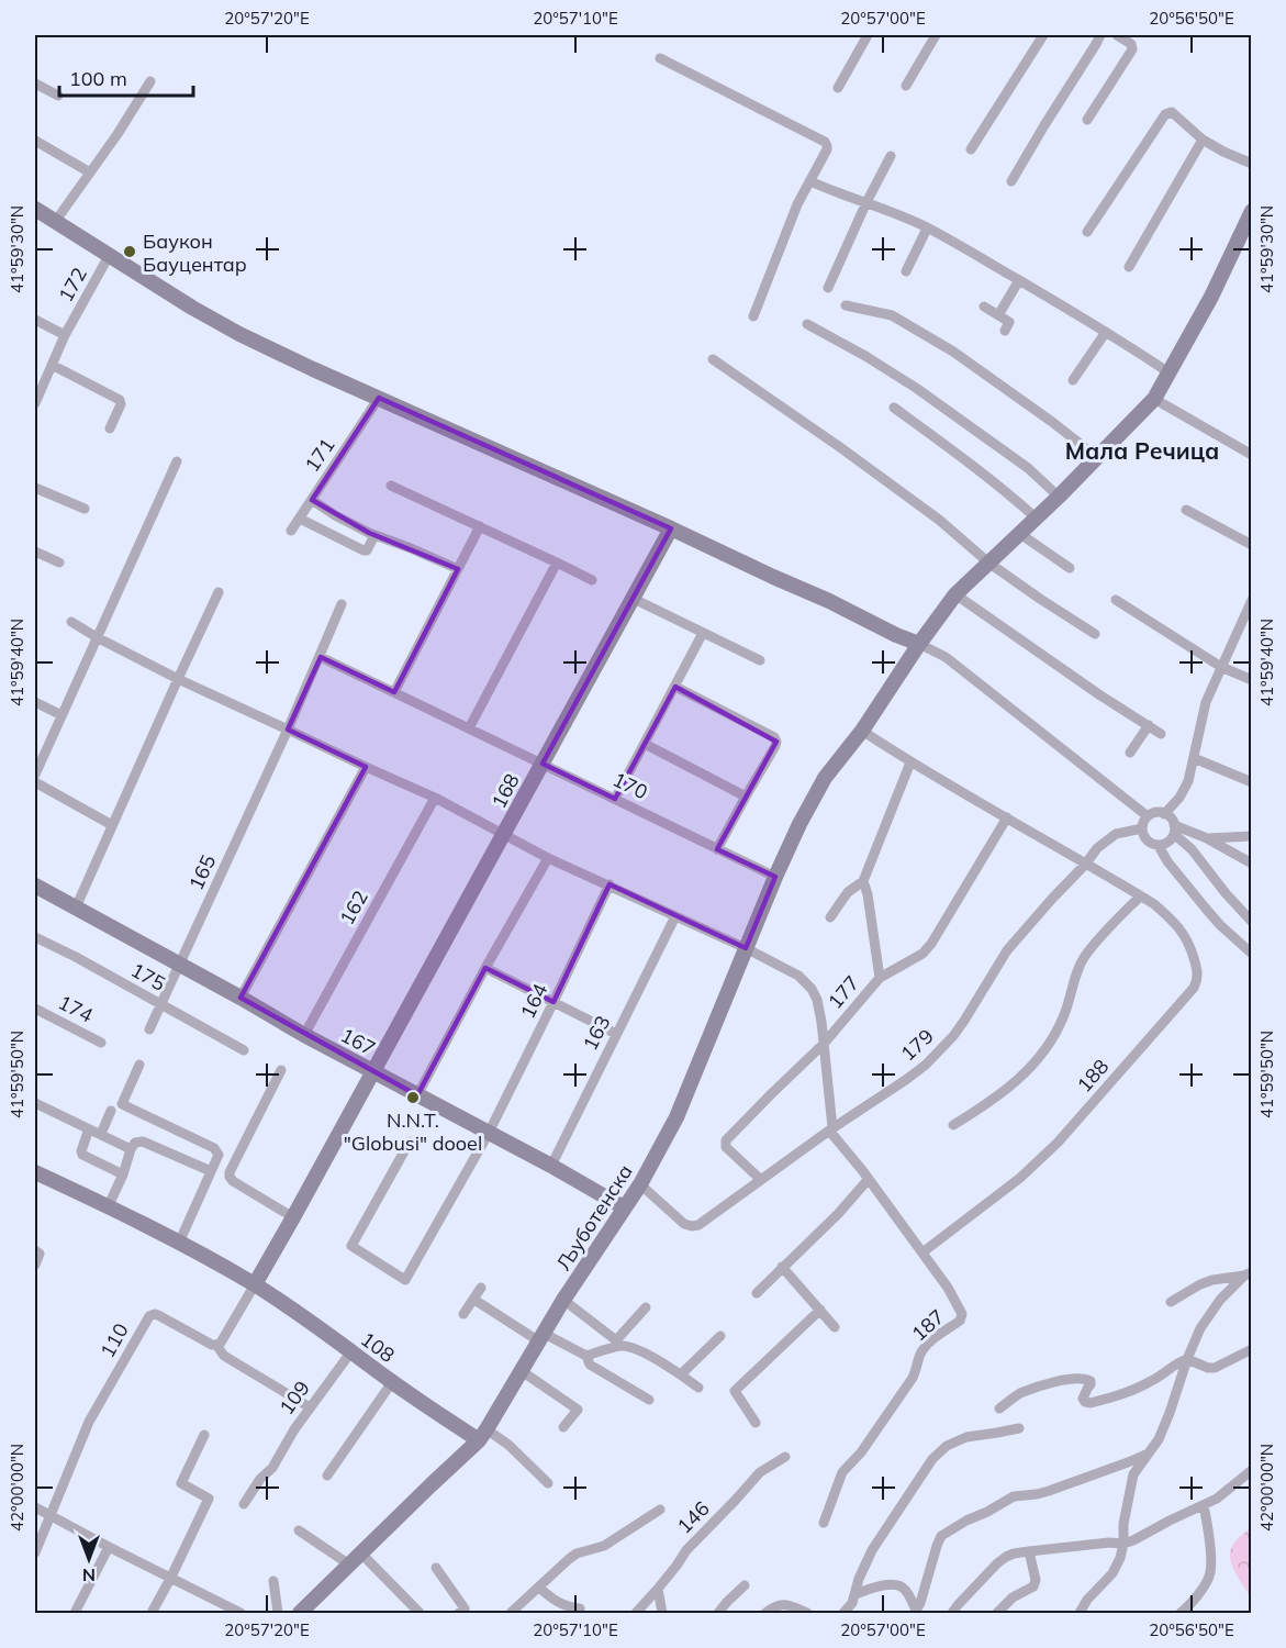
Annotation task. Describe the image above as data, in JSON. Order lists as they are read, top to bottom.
{
  "streets": {
    "street": [
      "172",
      "171",
      "170",
      "168",
      "165",
      "162",
      "175",
      "177",
      "164",
      "174",
      "163",
      "167",
      "179",
      "188",
      "Љуботенска",
      "187",
      "110",
      "108",
      "109",
      "146"
    ]
  },
  "crossings": [
    ["170", "168"],
    ["170", "165"],
    ["170", "Љуботенска"],
    ["168", "167"],
    ["165", "175"],
    ["165", "167"],
    ["162", "167"],
    ["177", "179"],
    ["177", "188"],
    ["164", "167"],
    ["163", "167"],
    ["167", "Љуботенска"],
    ["179", "188"],
    ["179", "Љуботенска"],
    ["179", "187"],
    ["188", "Љуботенска"],
    ["188", "187"],
    ["Љуботенска", "108"],
    ["108", "109"]
  ],
  "districts": ["Мала Речица"],
  "places": ["Баукон Бауцентар", "N.N.T. \"Globusi\" dooel"],
  "scale_bar": "100 m",
  "north": "bottom",
  "coordinates": [
    "20°57'20\"E",
    "20°57'10\"E",
    "20°57'00\"E",
    "20°56'50\"E",
    "41°59'30\"N",
    "41°59'40\"N",
    "41°59'50\"N",
    "42°00'00\"N"
  ]
}
